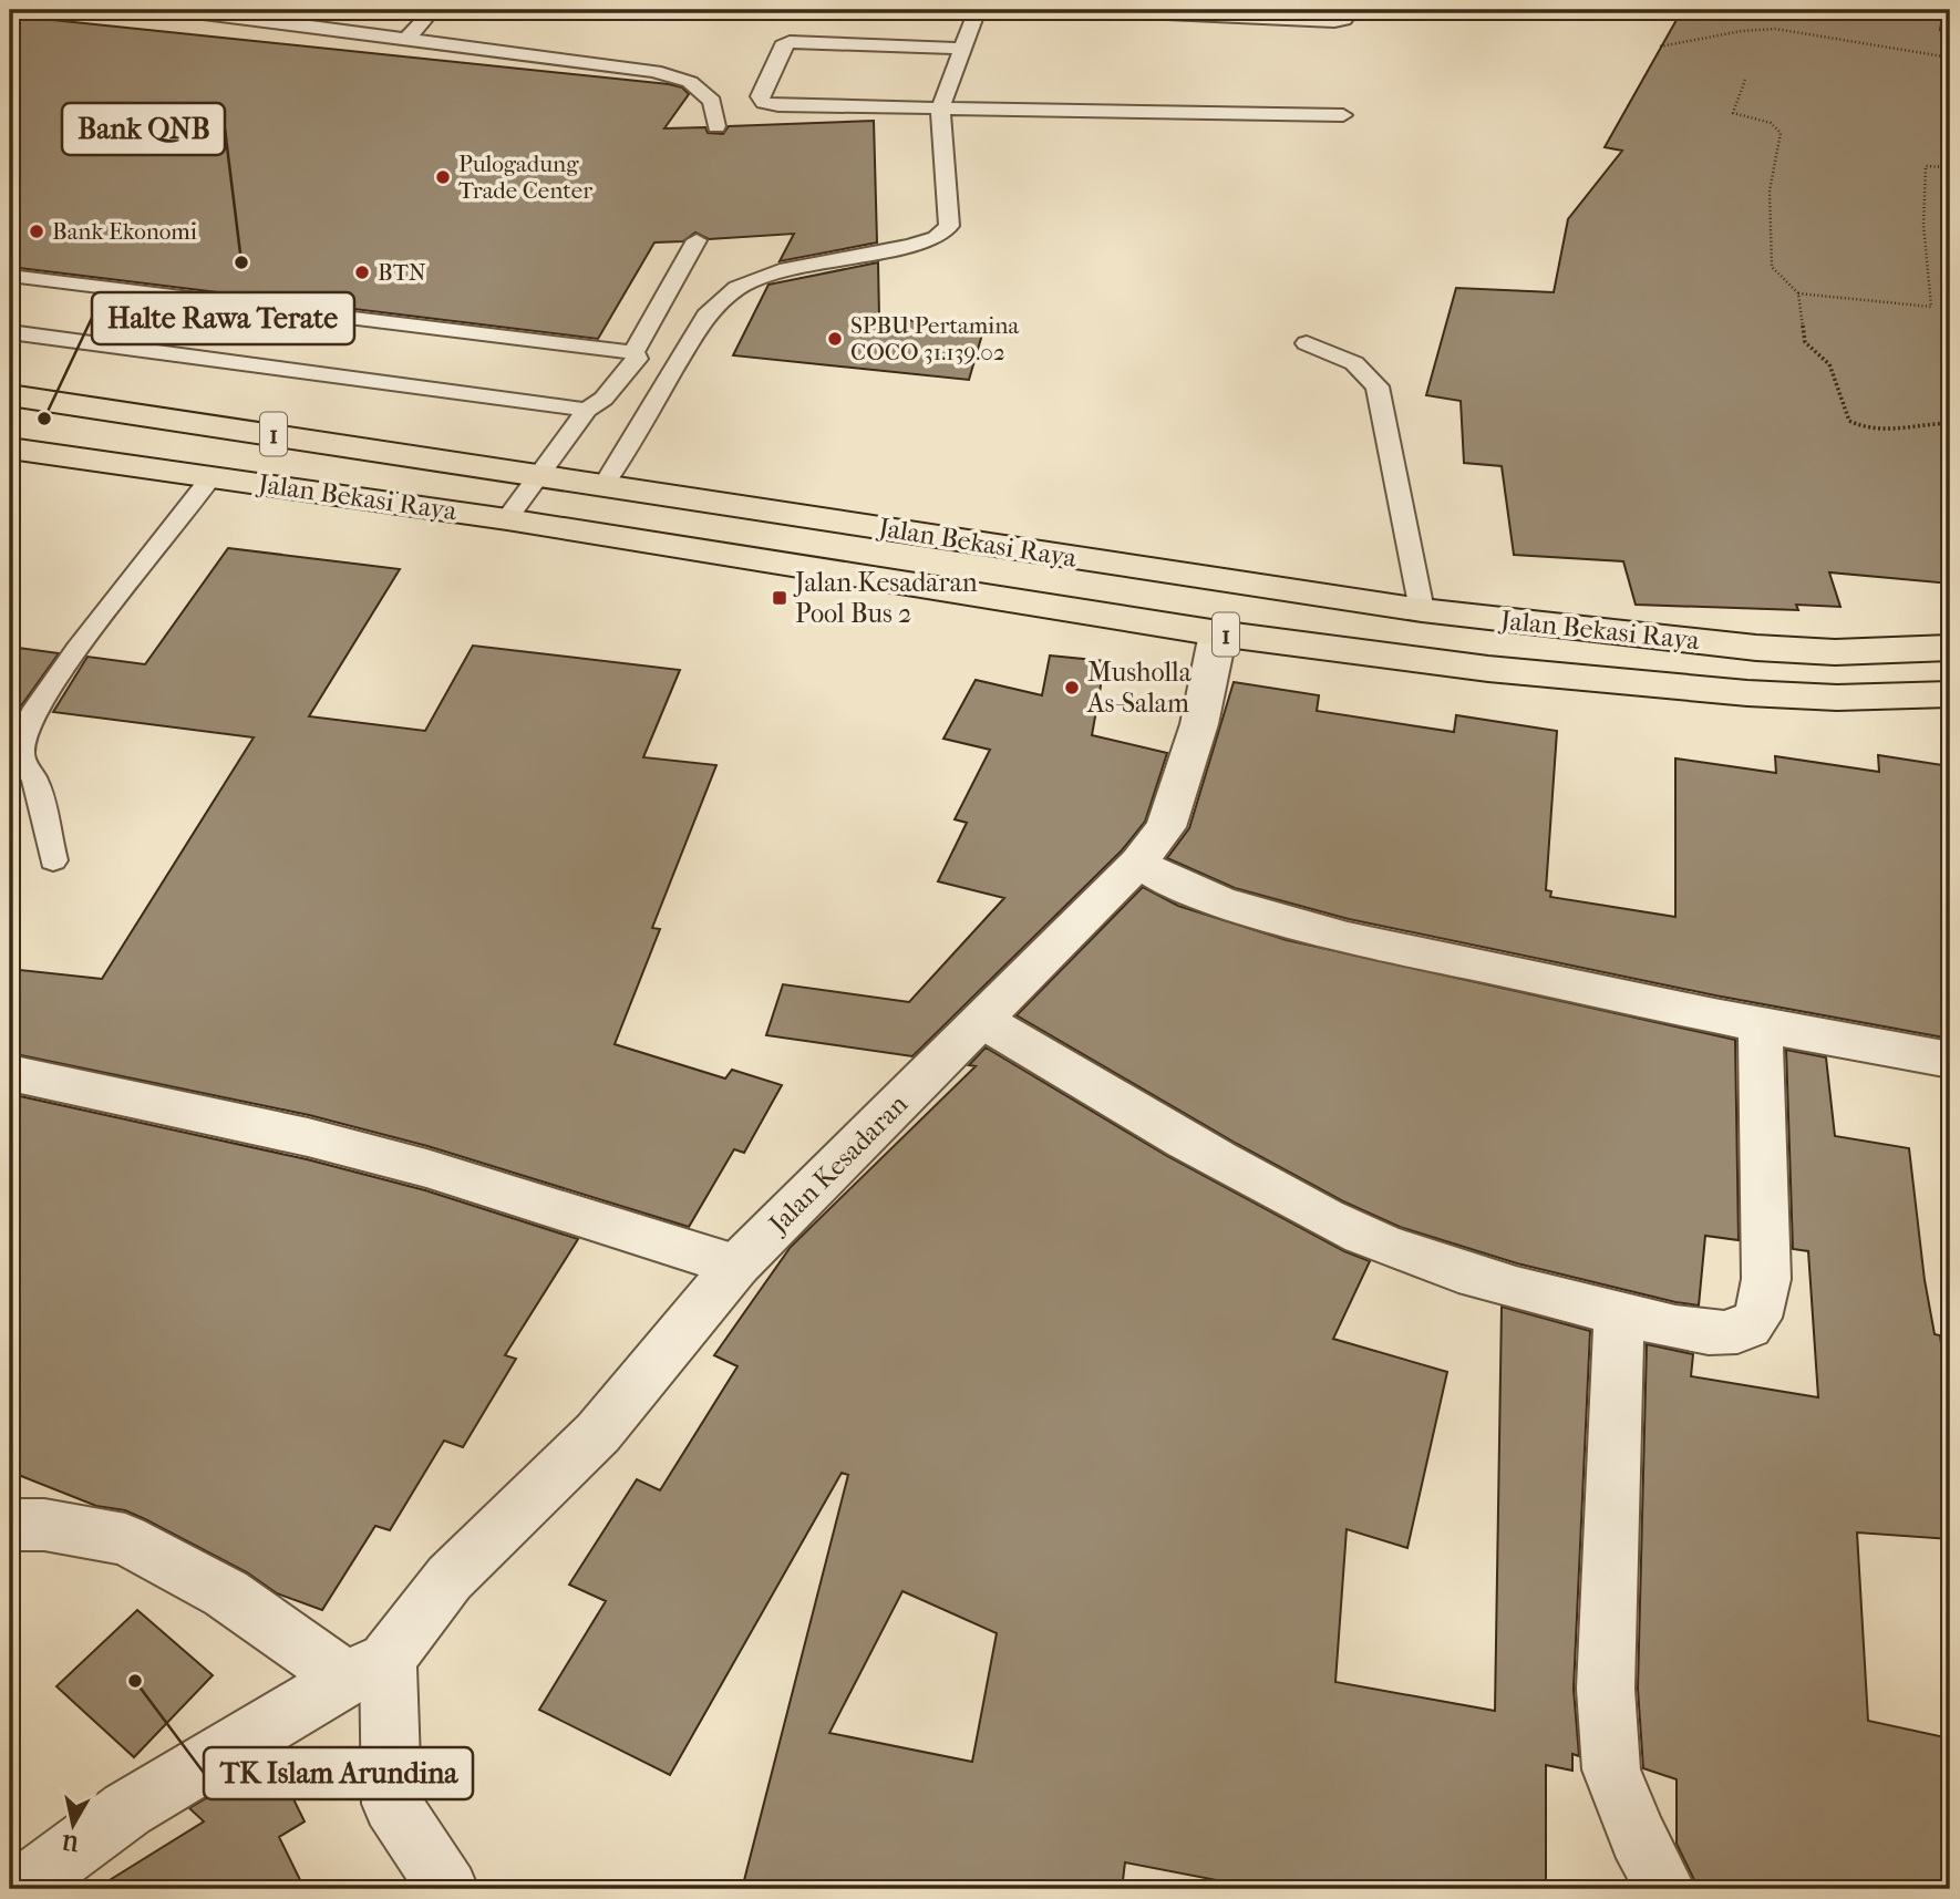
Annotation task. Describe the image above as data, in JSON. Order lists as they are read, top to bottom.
{
  "streets": {
    "highway": ["1", "Jalan Bekasi Raya"],
    "street": ["Jalan Kesadaran"]
  },
  "crossings": [
    ["Jalan Bekasi Raya", "Jalan Kesadaran"]
  ],
  "places": {
    "other": [
      "Pulogadung Trade Center",
      "Bank Ekonomi",
      "Bank QNB",
      "BTN",
      "SPBU Pertamina COCO 31.139.02",
      "Halte Rawa Terate",
      "Musholla As-Salam",
      "TK Islam Arundina"
    ],
    "transit": ["Jalan Kesadaran Pool Bus 2"]
  },
  "north": "bottom"
}
